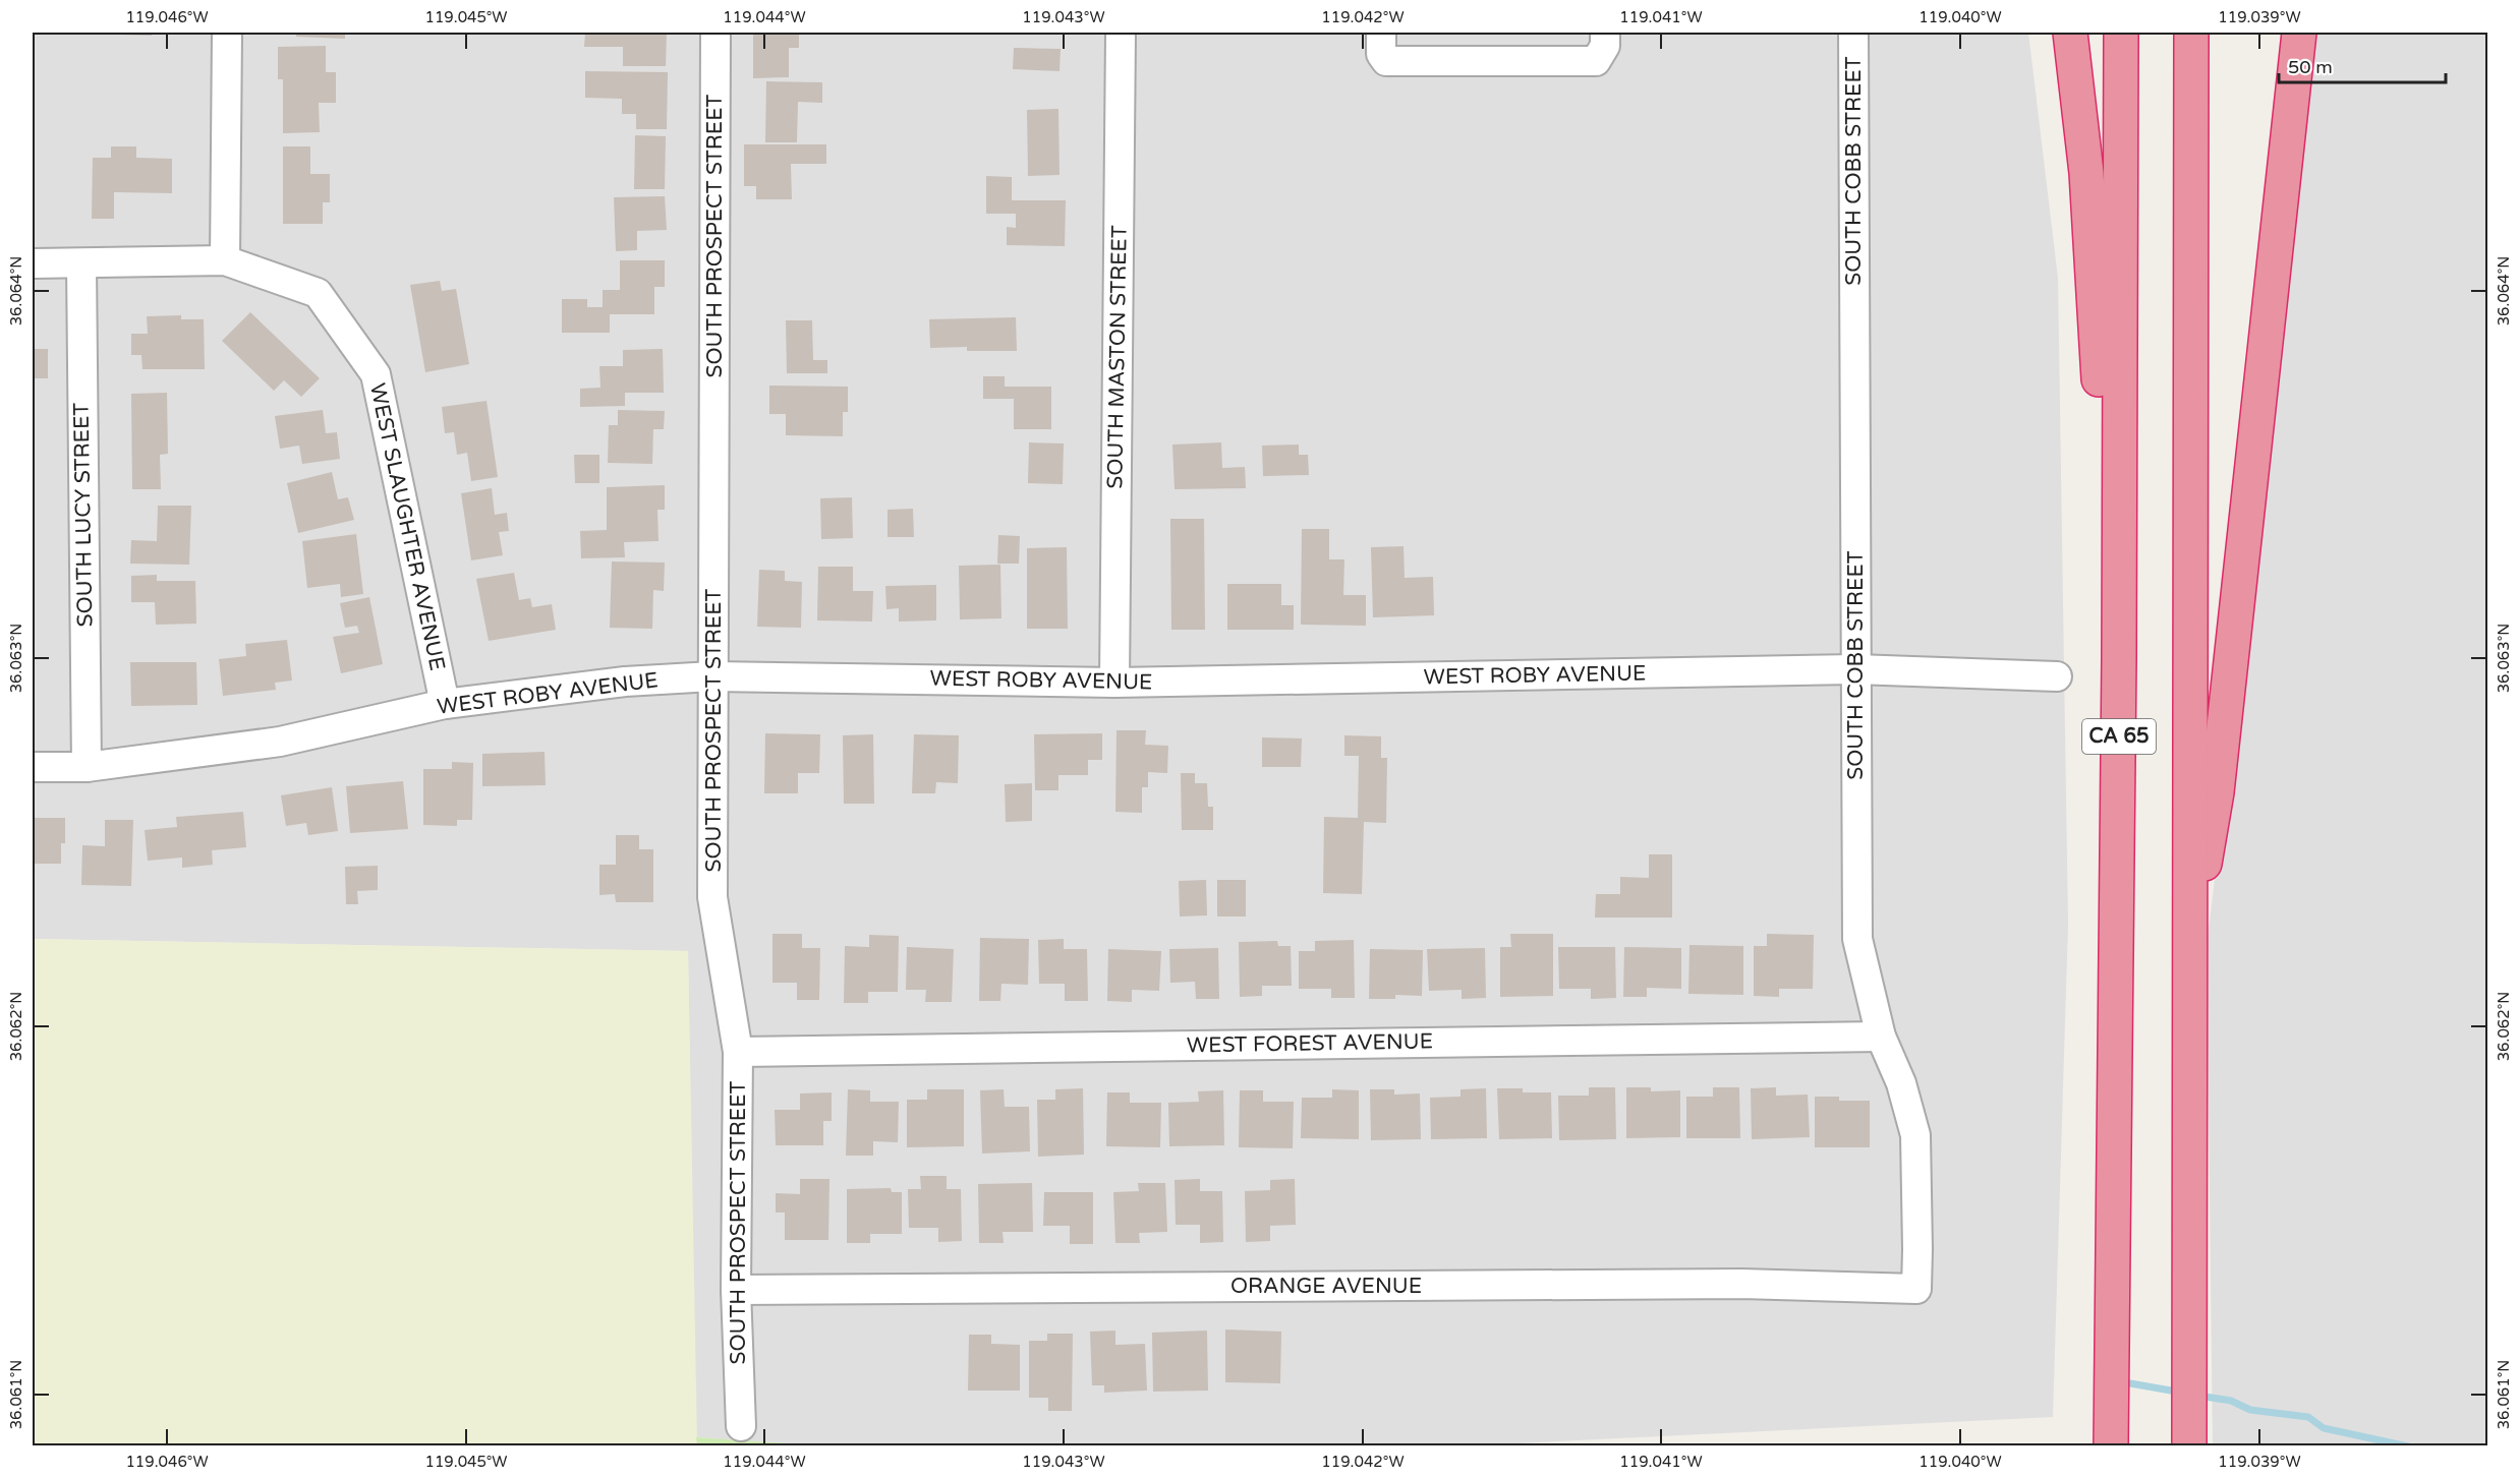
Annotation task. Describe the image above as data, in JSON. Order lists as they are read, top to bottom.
{
  "streets": {
    "highway": ["CA 65"],
    "street": [
      "SOUTH COBB STREET",
      "SOUTH PROSPECT STREET",
      "SOUTH MASTON STREET",
      "SOUTH LUCY STREET",
      "WEST SLAUGHTER AVENUE",
      "WEST ROBY AVENUE",
      "WEST FOREST AVENUE",
      "ORANGE AVENUE"
    ]
  },
  "crossings": [
    ["SOUTH COBB STREET", "WEST ROBY AVENUE"],
    ["SOUTH COBB STREET", "WEST FOREST AVENUE"],
    ["SOUTH COBB STREET", "ORANGE AVENUE"],
    ["SOUTH PROSPECT STREET", "WEST ROBY AVENUE"],
    ["SOUTH PROSPECT STREET", "WEST FOREST AVENUE"],
    ["SOUTH PROSPECT STREET", "ORANGE AVENUE"],
    ["SOUTH MASTON STREET", "WEST ROBY AVENUE"],
    ["SOUTH LUCY STREET", "WEST SLAUGHTER AVENUE"],
    ["SOUTH LUCY STREET", "WEST ROBY AVENUE"],
    ["WEST SLAUGHTER AVENUE", "WEST ROBY AVENUE"]
  ],
  "scale_bar": "50 m",
  "coordinates": [
    "119.046°W",
    "119.045°W",
    "119.044°W",
    "119.043°W",
    "119.042°W",
    "119.041°W",
    "119.040°W",
    "119.039°W",
    "36.064°N",
    "36.063°N",
    "36.062°N",
    "36.061°N"
  ]
}
